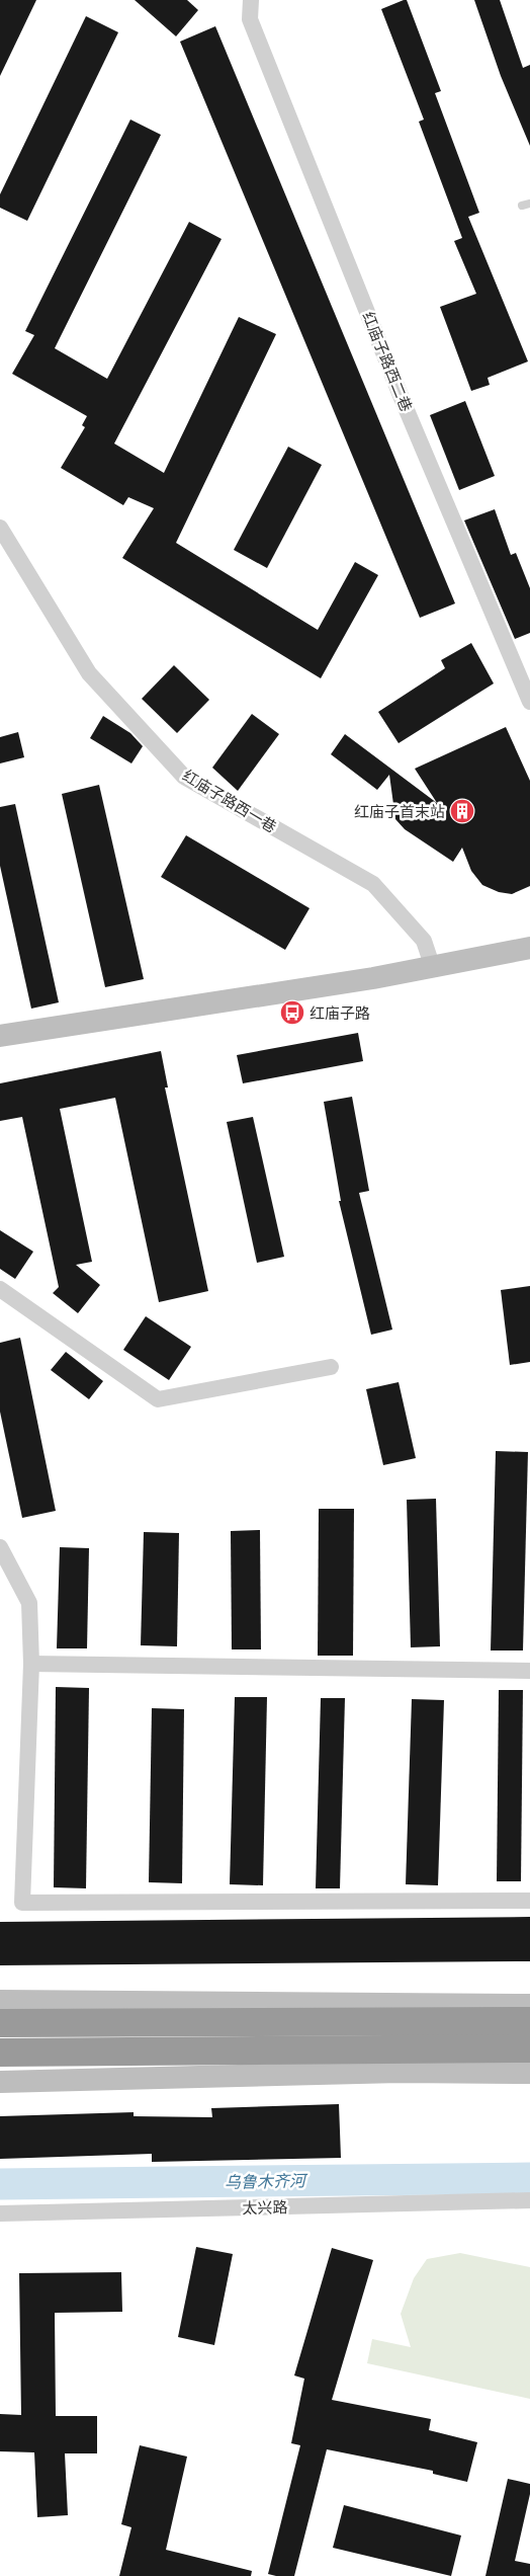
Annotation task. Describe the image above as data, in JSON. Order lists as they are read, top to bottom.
{
  "streets": {
    "street": ["红庙子路西二巷", "红庙子路西一巷", "太兴路"]
  },
  "water": ["乌鲁木齐河"],
  "places": {
    "building": ["红庙子首末站"],
    "bus stop": ["红庙子路"]
  }
}
